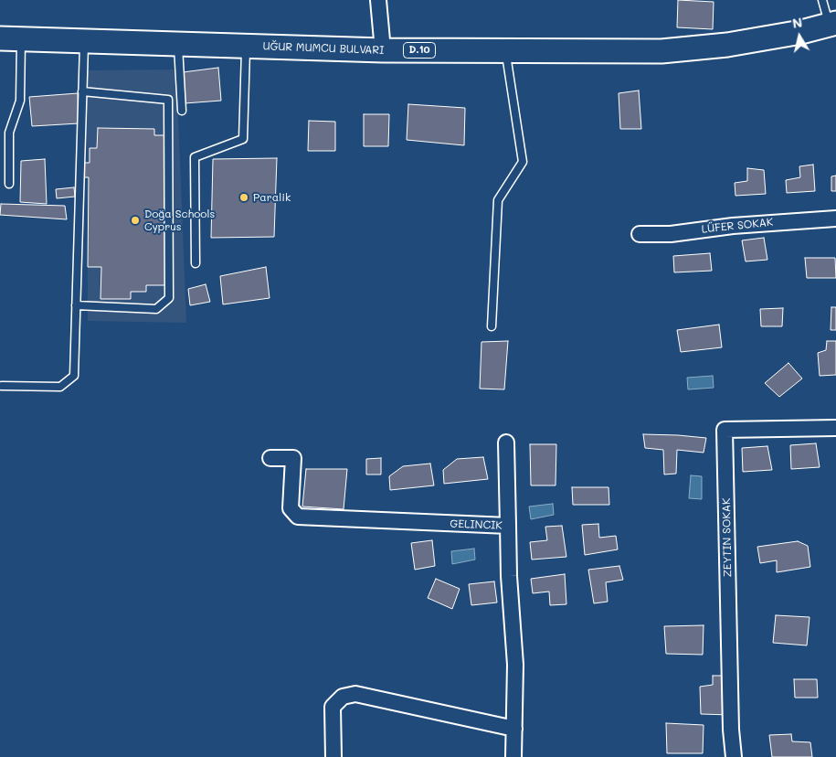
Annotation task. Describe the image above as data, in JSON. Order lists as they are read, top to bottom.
{
  "streets": {
    "main road": ["D.10"],
    "street": ["LŰFER SOKAK", "GELINCIK", "ZEYTIN SOKAK"]
  },
  "places": ["Paralik", "Doğa Schools Cyprus"],
  "north": "top"
}
